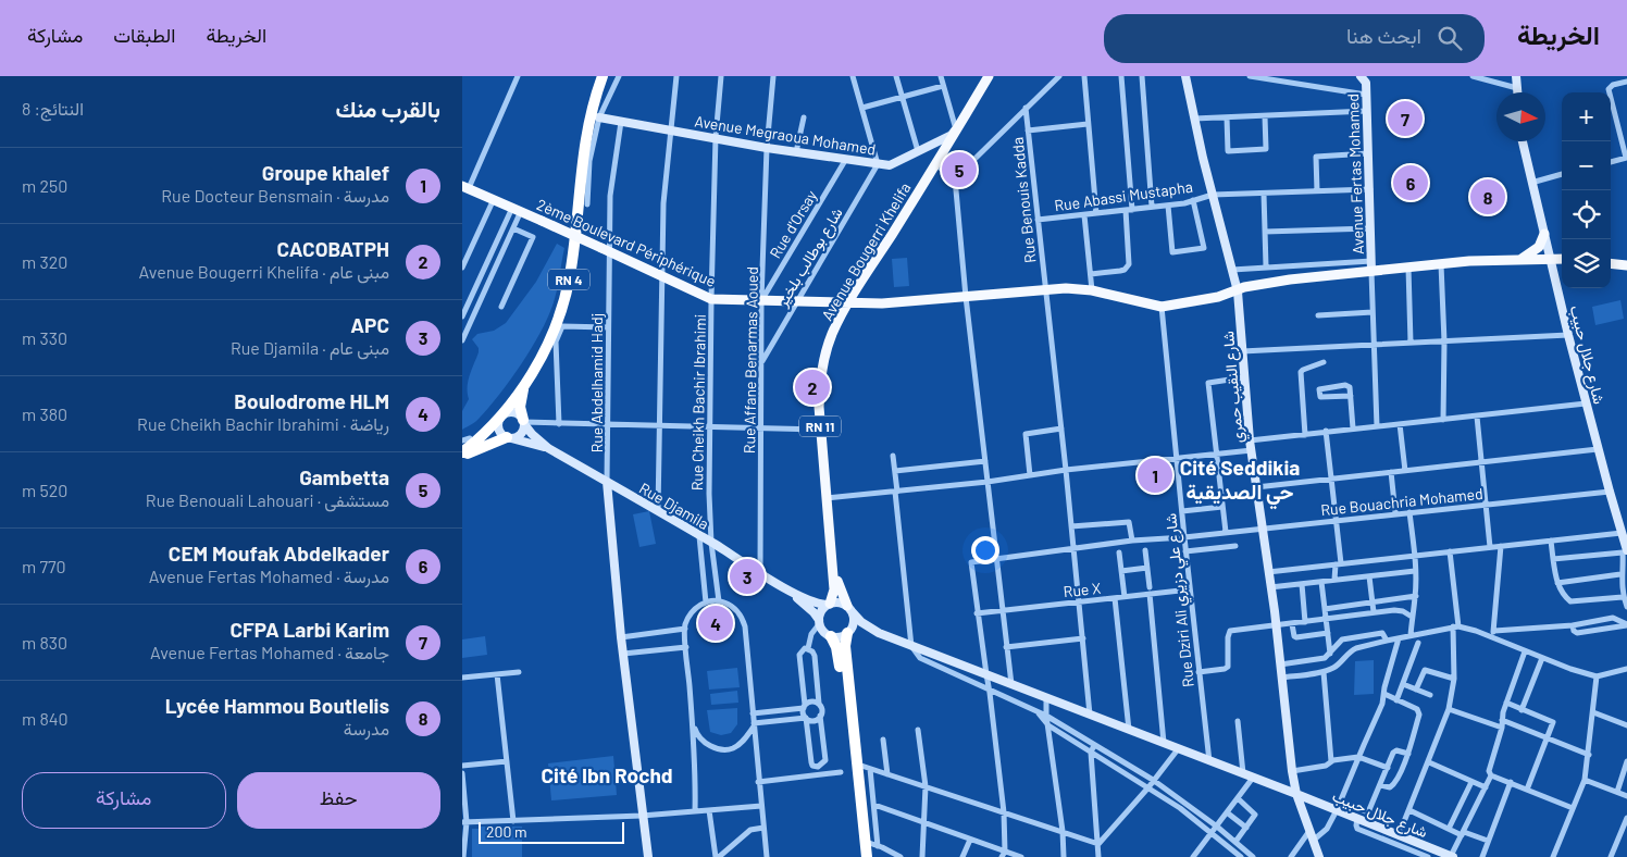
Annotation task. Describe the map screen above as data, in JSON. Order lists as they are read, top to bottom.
{
  "streets": {
    "highway": ["RN 4"],
    "main road": ["2ème Boulevard Périphérique", "Avenue Bougerri Khelifa", "RN 11"],
    "street": [
      "Avenue Megraoua Mohamed",
      "Avenue Fertas Mohamed",
      "Rue Abassi Mustapha",
      "Rue Benouis Kadda",
      "Rue d'Orsay",
      "شارع بوطالب بلخير",
      "شارع جلال حبيب",
      "Rue Affane Benarmas Aoued",
      "Rue Abdelhamid Hadj",
      "شارع النقيب حمري",
      "Rue Cheikh Bachir Ibrahimi",
      "Rue Bouachria Mohamed",
      "Rue Djamila",
      "Rue X",
      "Rue Dziri Ali شارع علي دزيري"
    ]
  },
  "crossings": [
    ["Avenue Megraoua Mohamed", "Rue d'Orsay"],
    ["Avenue Megraoua Mohamed", "Avenue Bougerri Khelifa"],
    ["Avenue Megraoua Mohamed", "شارع بوطالب بلخير"],
    ["Avenue Megraoua Mohamed", "Rue Affane Benarmas Aoued"],
    ["Avenue Megraoua Mohamed", "Rue Abdelhamid Hadj"],
    ["Avenue Megraoua Mohamed", "Rue Cheikh Bachir Ibrahimi"],
    ["Avenue Fertas Mohamed", "Rue Abassi Mustapha"],
    ["Rue Abassi Mustapha", "Rue Benouis Kadda"],
    ["Rue Abassi Mustapha", "شارع النقيب حمري"],
    ["Rue Benouis Kadda", "2ème Boulevard Périphérique"],
    ["Rue Benouis Kadda", "شارع جلال حبيب"],
    ["Rue Benouis Kadda", "Rue Bouachria Mohamed"],
    ["Rue Benouis Kadda", "Rue X"],
    ["Rue d'Orsay", "2ème Boulevard Périphérique"],
    ["Rue d'Orsay", "Rue Affane Benarmas Aoued"],
    ["2ème Boulevard Périphérique", "Avenue Bougerri Khelifa"],
    ["2ème Boulevard Périphérique", "شارع بوطالب بلخير"],
    ["2ème Boulevard Périphérique", "Rue Affane Benarmas Aoued"],
    ["2ème Boulevard Périphérique", "Rue Abdelhamid Hadj"],
    ["2ème Boulevard Périphérique", "Rue Cheikh Bachir Ibrahimi"],
    ["2ème Boulevard Périphérique", "Rue Dziri Ali شارع علي دزيري"],
    ["شارع بوطالب بلخير", "Rue Affane Benarmas Aoued"],
    ["شارع جلال حبيب", "شارع النقيب حمري"],
    ["شارع جلال حبيب", "Rue Bouachria Mohamed"],
    ["شارع جلال حبيب", "Rue Dziri Ali شارع علي دزيري"],
    ["Rue Affane Benarmas Aoued", "Rue Djamila"],
    ["Rue Abdelhamid Hadj", "Rue Djamila"],
    ["شارع النقيب حمري", "Rue Bouachria Mohamed"],
    ["Rue Cheikh Bachir Ibrahimi", "Rue Djamila"],
    ["Rue Bouachria Mohamed", "Rue X"],
    ["Rue Bouachria Mohamed", "Rue Dziri Ali شارع علي دزيري"],
    ["Rue X", "Rue Dziri Ali شارع علي دزيري"]
  ],
  "districts": ["Cité Seddikia حي الصديقية", "Cité Ibn Rochd"],
  "scale_bar": "200 m",
  "north": "right",
  "page": {
    "header": "الخريطة",
    "search": "ابحث هنا",
    "nav": ["الخريطة", "الطبقات", "مشاركة"],
    "heading": ["بالقرب منك", "النتائج: 8"],
    "map_buttons": ["+", "−"],
    "pins": [
      "7",
      "5",
      "6",
      "8",
      "2",
      "1",
      "3",
      "4"
    ],
    "list": [
      {
        "mark": "1",
        "name": "Groupe khalef",
        "note": "مدرسة · Rue Docteur Bensmain",
        "value": "250 m"
      },
      {
        "mark": "2",
        "name": "CACOBATPH",
        "note": "مبنى عام · Avenue Bougerri Khelifa",
        "value": "320 m"
      },
      {
        "mark": "3",
        "name": "APC",
        "note": "مبنى عام · Rue Djamila",
        "value": "330 m"
      },
      {
        "mark": "4",
        "name": "Boulodrome HLM",
        "note": "رياضة · Rue Cheikh Bachir Ibrahimi",
        "value": "380 m"
      },
      {
        "mark": "5",
        "name": "Gambetta",
        "note": "مستشفى · Rue Benouali Lahouari",
        "value": "520 m"
      },
      {
        "mark": "6",
        "name": "CEM Moufak Abdelkader",
        "note": "مدرسة · Avenue Fertas Mohamed",
        "value": "770 m"
      },
      {
        "mark": "7",
        "name": "CFPA Larbi Karim",
        "note": "جامعة · Avenue Fertas Mohamed",
        "value": "830 m"
      },
      {
        "mark": "8",
        "name": "Lycée Hammou Boutlelis",
        "note": "مدرسة",
        "value": "840 m"
      }
    ],
    "buttons": ["حفظ", "مشاركة"],
    "scale": "200 m"
  }
}
